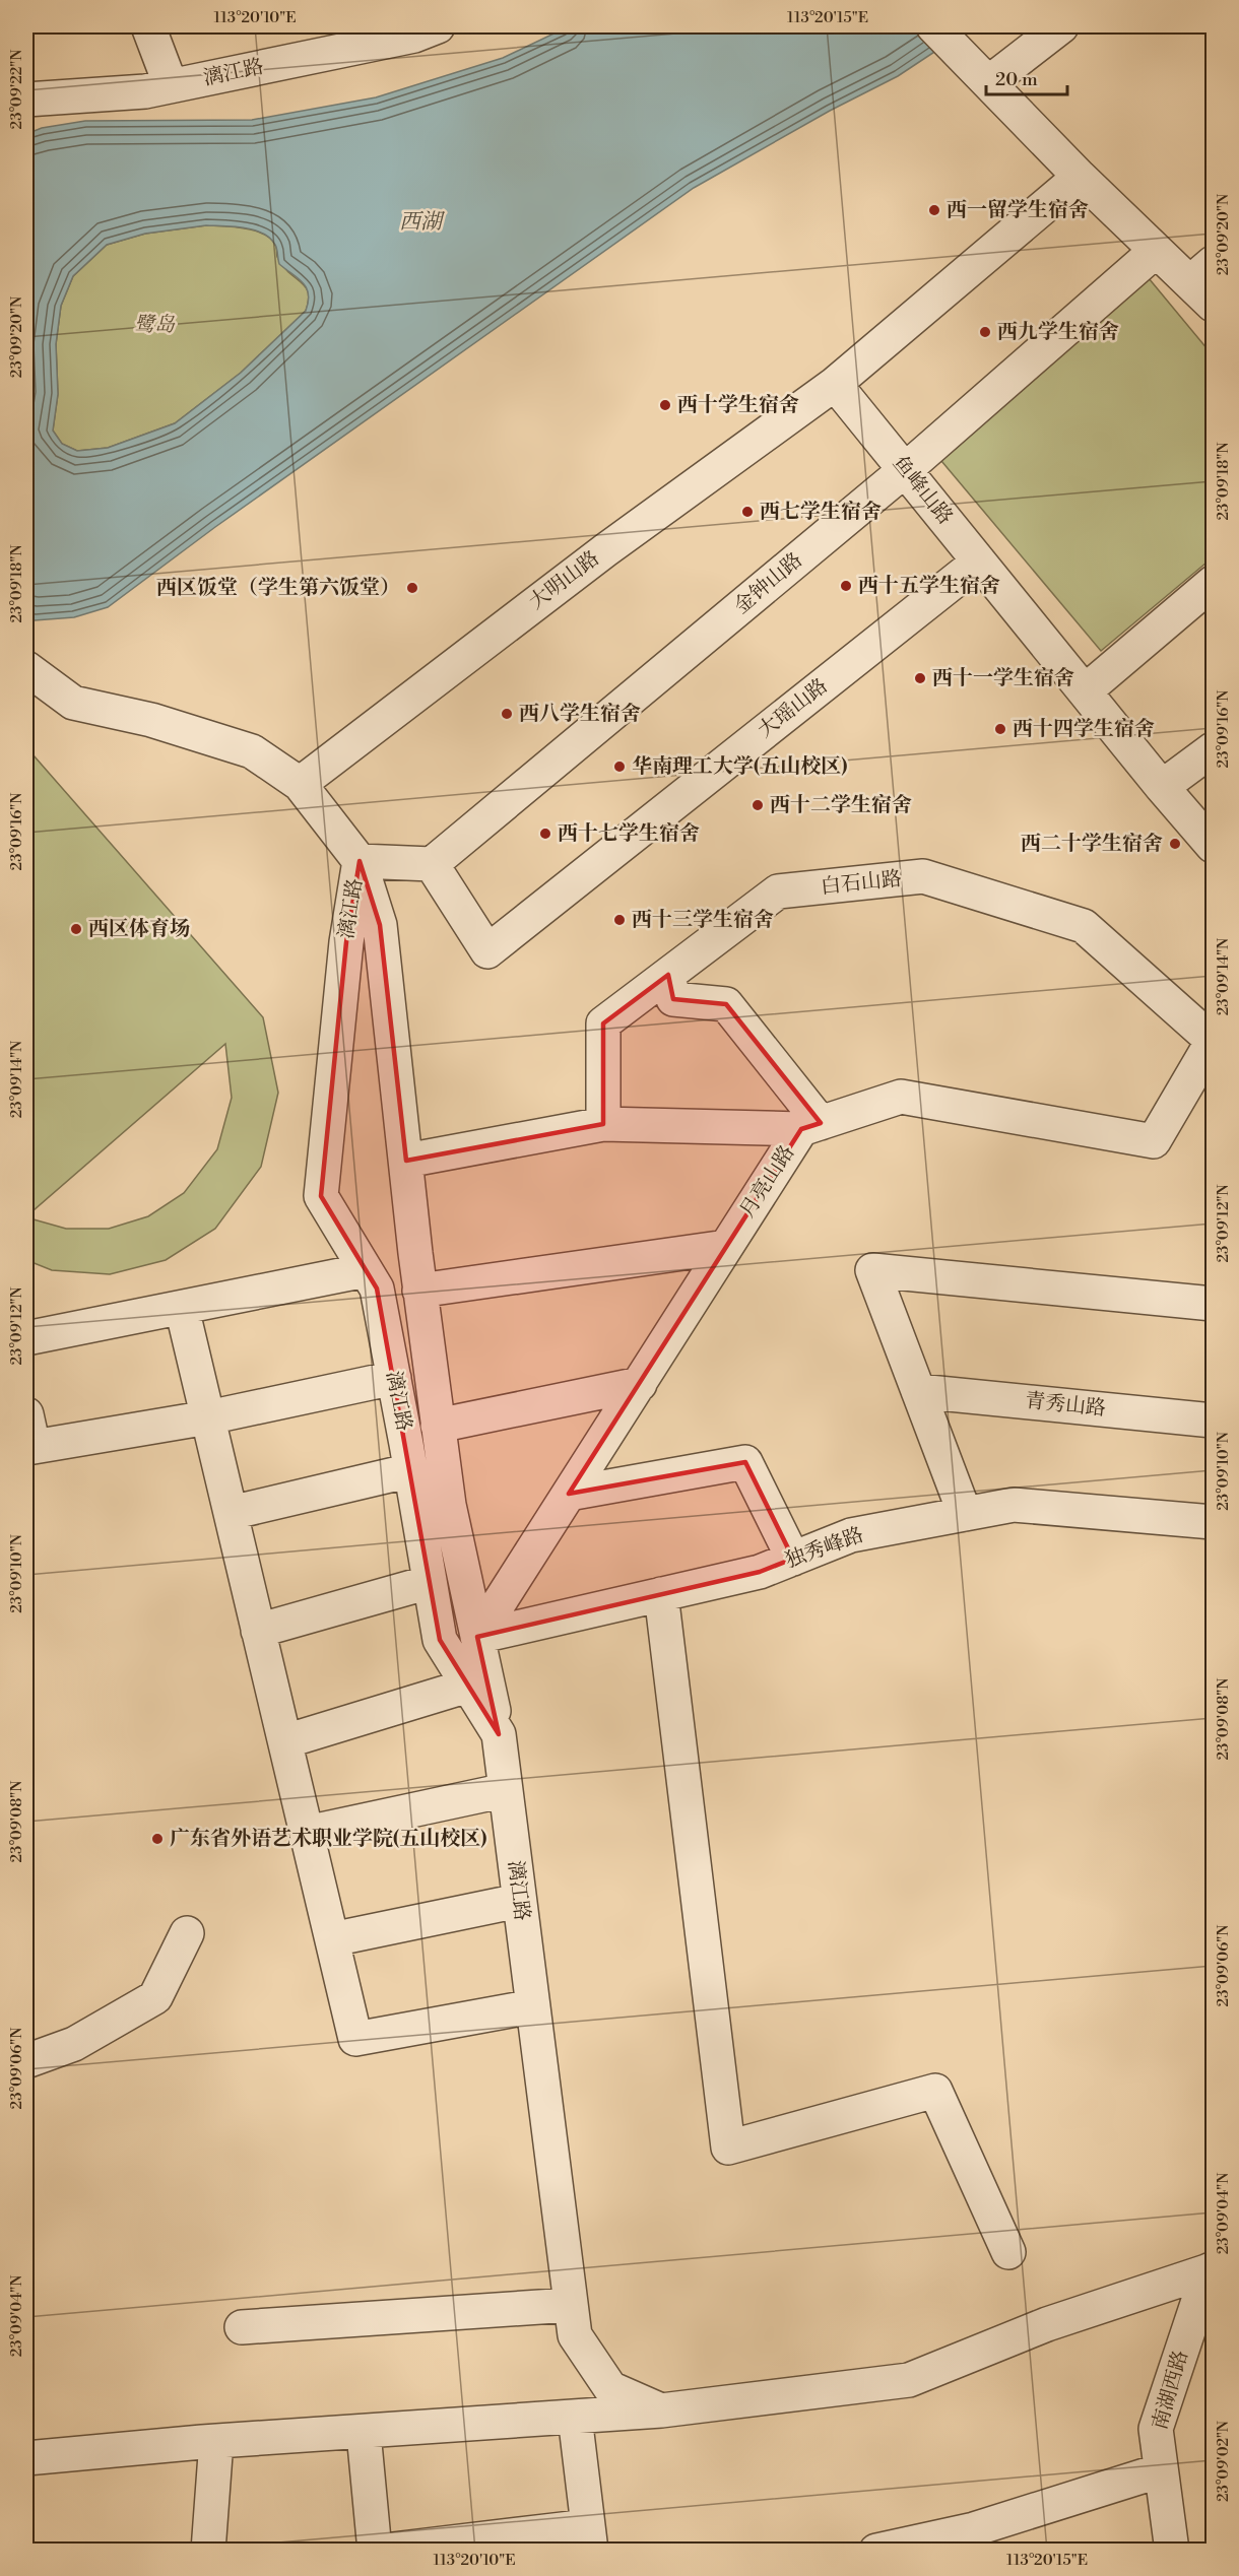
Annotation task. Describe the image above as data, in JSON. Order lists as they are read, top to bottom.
{
  "streets": {
    "street": [
      "漓江路",
      "鱼峰山路",
      "大明山路",
      "金钟山路",
      "大瑶山路",
      "白石山路",
      "月亮山路",
      "青秀山路",
      "独秀峰路",
      "南湖西路"
    ]
  },
  "crossings": [
    ["漓江路", "大明山路"],
    ["鱼峰山路", "大明山路"],
    ["鱼峰山路", "金钟山路"],
    ["鱼峰山路", "大瑶山路"],
    ["金钟山路", "大瑶山路"],
    ["月亮山路", "独秀峰路"]
  ],
  "water": ["西湖"],
  "parks": ["鹭岛"],
  "places": [
    "西一留学生宿舍",
    "西九学生宿舍",
    "西十学生宿舍",
    "西七学生宿舍",
    "西十五学生宿舍",
    "西区饭堂（学生第六饭堂）",
    "西十一学生宿舍",
    "西八学生宿舍",
    "西十四学生宿舍",
    "华南理工大学(五山校区)",
    "西十二学生宿舍",
    "西十七学生宿舍",
    "西二十学生宿舍",
    "西十三学生宿舍",
    "西区体育场",
    "广东省外语艺术职业学院(五山校区)"
  ],
  "scale_bar": "20 m",
  "coordinates": [
    "113°20'10\"E",
    "113°20'15\"E",
    "23°09'22\"N",
    "23°09'20\"N",
    "23°09'18\"N",
    "23°09'16\"N",
    "23°09'14\"N",
    "23°09'12\"N",
    "23°09'10\"N",
    "23°09'08\"N",
    "23°09'06\"N",
    "23°09'04\"N",
    "23°09'02\"N"
  ]
}
